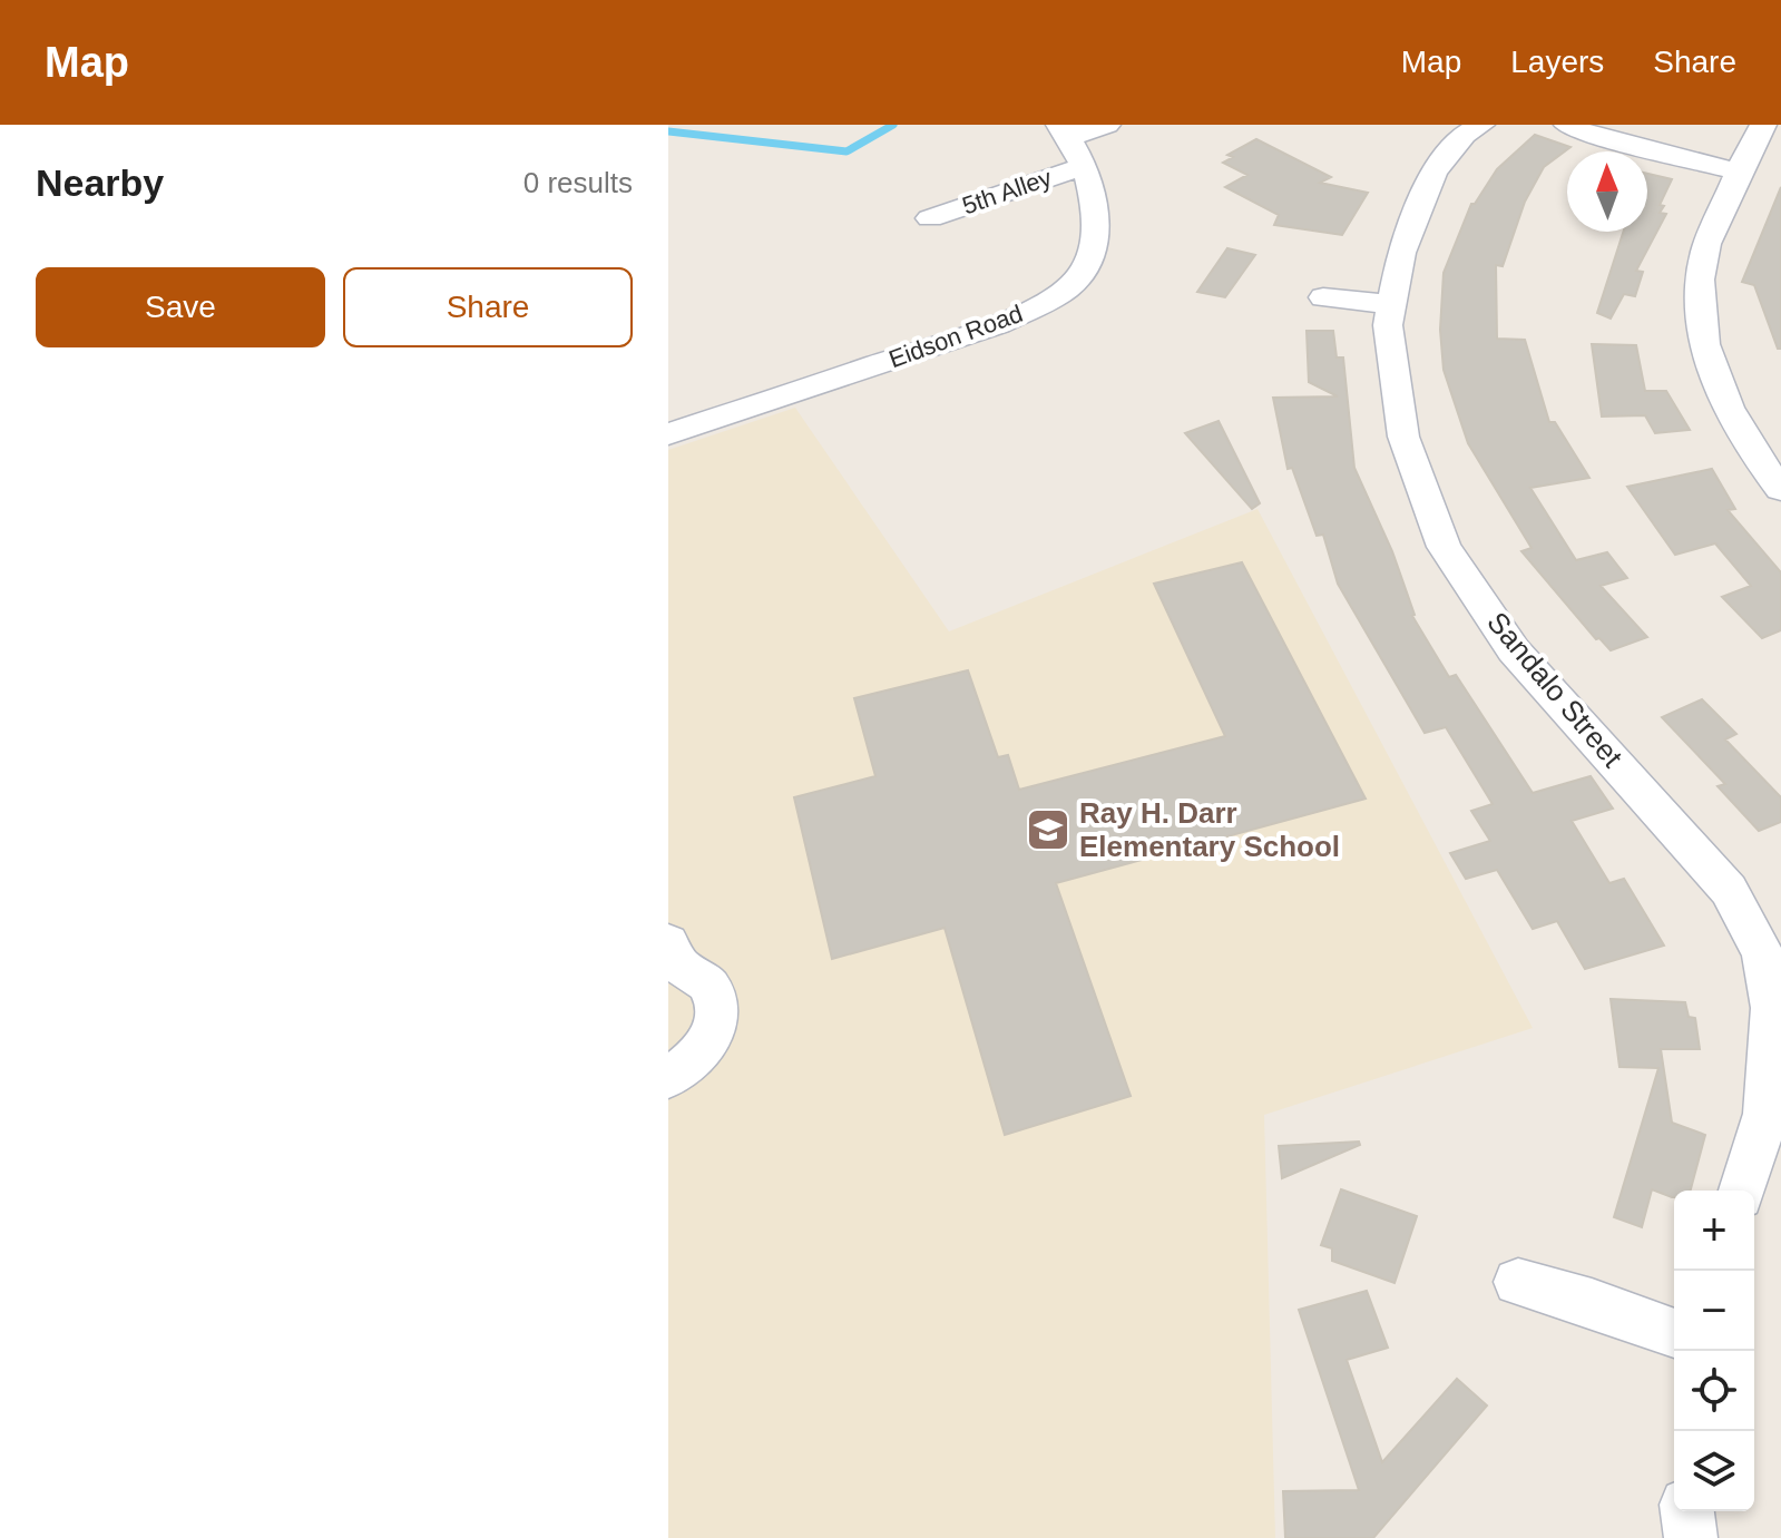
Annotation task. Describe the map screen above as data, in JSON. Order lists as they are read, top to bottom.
{
  "streets": {
    "street": ["5th Alley", "Eidson Road", "Sandalo Street"]
  },
  "crossings": [
    ["5th Alley", "Eidson Road"]
  ],
  "places": {
    "school or university": ["Ray H. Darr Elementary School"]
  },
  "north": "top",
  "page": {
    "header": "Map",
    "nav": ["Map", "Layers", "Share"],
    "heading": ["Nearby", "0 results"],
    "buttons": ["Save", "Share"],
    "map_buttons": ["+", "−"]
  }
}
